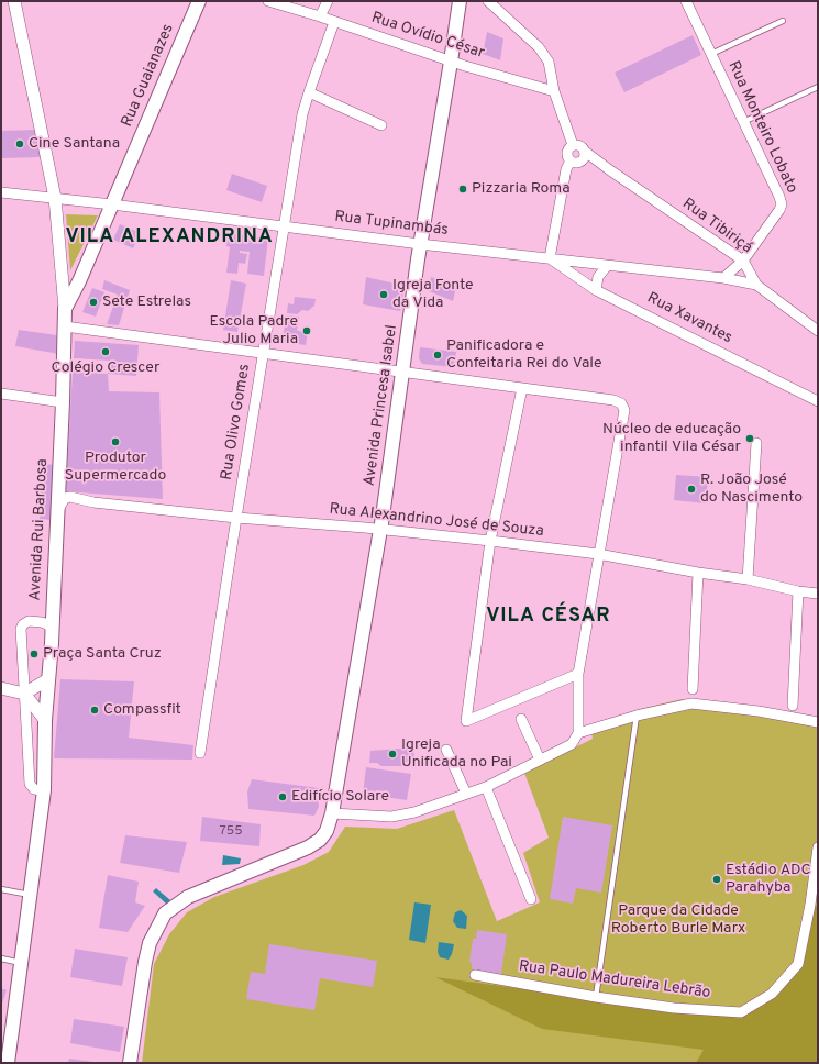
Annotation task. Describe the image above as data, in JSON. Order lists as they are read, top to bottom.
{
  "streets": {
    "main road": ["Rua Guaianazes", "Avenida Princesa Isabel", "Avenida Rui Barbosa"],
    "street": [
      "Rua Ovídio César",
      "Rua Monteiro Lobato",
      "Rua Tupinambás",
      "Rua Tibiriçá",
      "Rua Xavantes",
      "Rua Olivo Gomes",
      "Rua Alexandrino José de Souza",
      "Rua Paulo Madureira Lebrão"
    ]
  },
  "crossings": [
    ["Rua Ovídio César", "Avenida Princesa Isabel"],
    ["Rua Ovídio César", "Rua Olivo Gomes"],
    ["Rua Guaianazes", "Rua Tupinambás"],
    ["Rua Guaianazes", "Avenida Rui Barbosa"],
    ["Rua Monteiro Lobato", "Rua Tibiriçá"],
    ["Rua Tupinambás", "Rua Tibiriçá"],
    ["Rua Tupinambás", "Rua Xavantes"],
    ["Rua Tupinambás", "Avenida Princesa Isabel"],
    ["Rua Tupinambás", "Rua Olivo Gomes"],
    ["Rua Tupinambás", "Avenida Rui Barbosa"],
    ["Avenida Princesa Isabel", "Rua Alexandrino José de Souza"],
    ["Rua Olivo Gomes", "Rua Alexandrino José de Souza"],
    ["Rua Alexandrino José de Souza", "Avenida Rui Barbosa"]
  ],
  "districts": ["VILA ALEXANDRINA", "VILA CÉSAR"],
  "parks": ["Parque da Cidade Roberto Burle Marx"],
  "places": [
    "Cine Santana",
    "Pizzaria Roma",
    "Igreja Fonte da Vida",
    "Sete Estrelas",
    "Escola Padre Julio Maria",
    "Colégio Crescer",
    "Panificadora e Confeitaria Rei do Vale",
    "Núcleo de educação infantil Vila César",
    "Produtor Supermercado",
    "R. João José do Nascimento",
    "Praça Santa Cruz",
    "Compassfit",
    "Igreja Unificada no Pai",
    "Edifício Solare",
    "Estádio ADC Parahyba"
  ],
  "house_numbers": ["755"]
}
